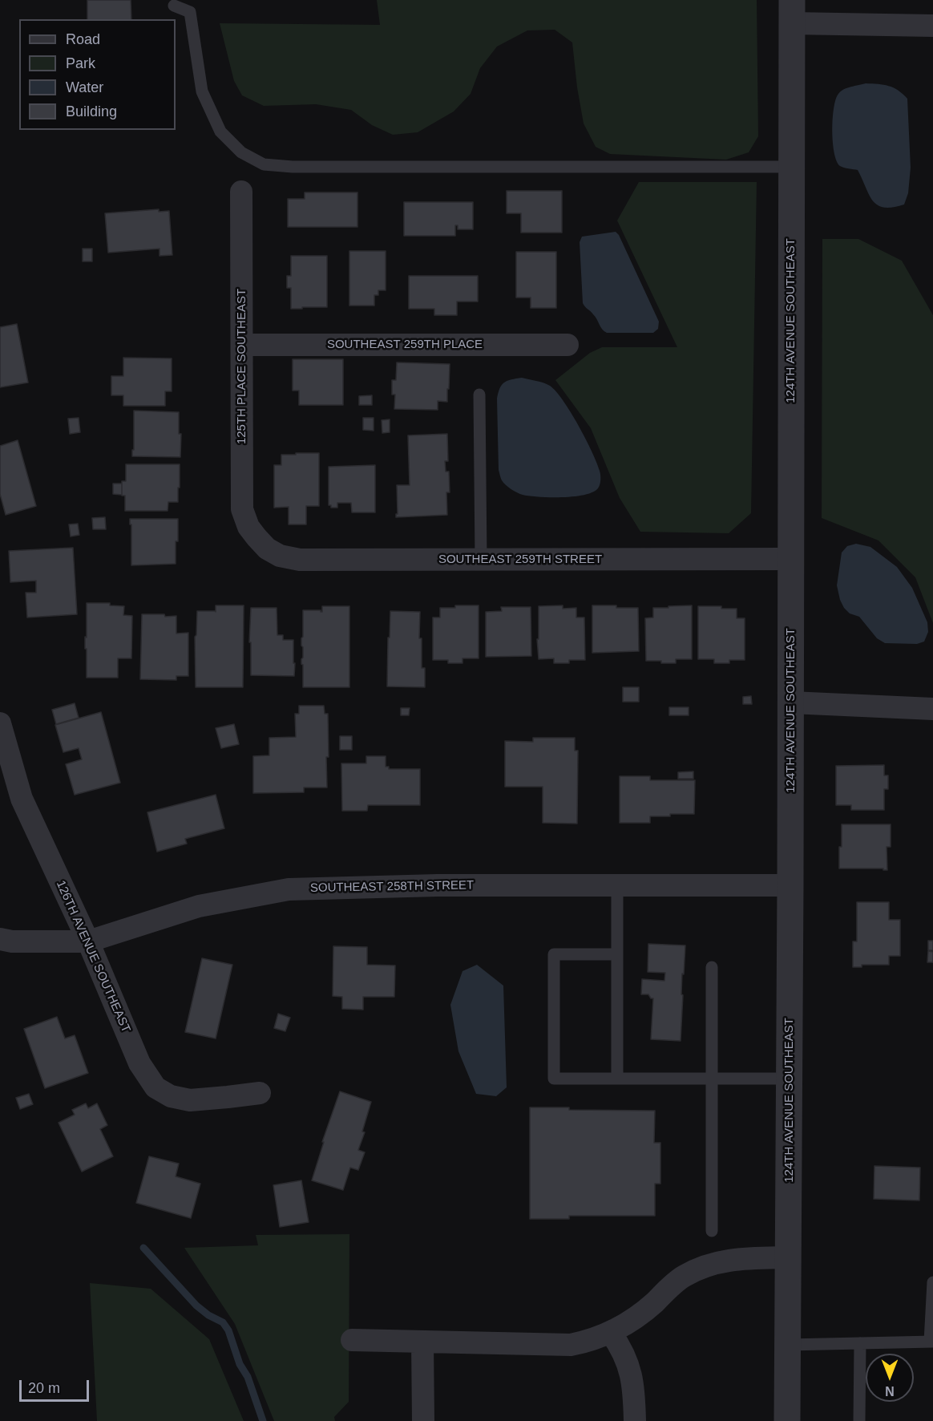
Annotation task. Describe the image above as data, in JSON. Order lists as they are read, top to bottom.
{
  "streets": {
    "street": [
      "124TH AVENUE SOUTHEAST",
      "SOUTHEAST 259TH PLACE",
      "125TH PLACE SOUTHEAST",
      "SOUTHEAST 259TH STREET",
      "SOUTHEAST 258TH STREET",
      "126TH AVENUE SOUTHEAST"
    ]
  },
  "crossings": [
    ["124TH AVENUE SOUTHEAST", "SOUTHEAST 259TH STREET"],
    ["124TH AVENUE SOUTHEAST", "SOUTHEAST 258TH STREET"],
    ["SOUTHEAST 259TH PLACE", "125TH PLACE SOUTHEAST"],
    ["125TH PLACE SOUTHEAST", "SOUTHEAST 259TH STREET"],
    ["SOUTHEAST 258TH STREET", "126TH AVENUE SOUTHEAST"]
  ],
  "legend": [
    "Road",
    "Park",
    "Water",
    "Building"
  ],
  "scale_bar": "20 m",
  "north": "bottom"
}
